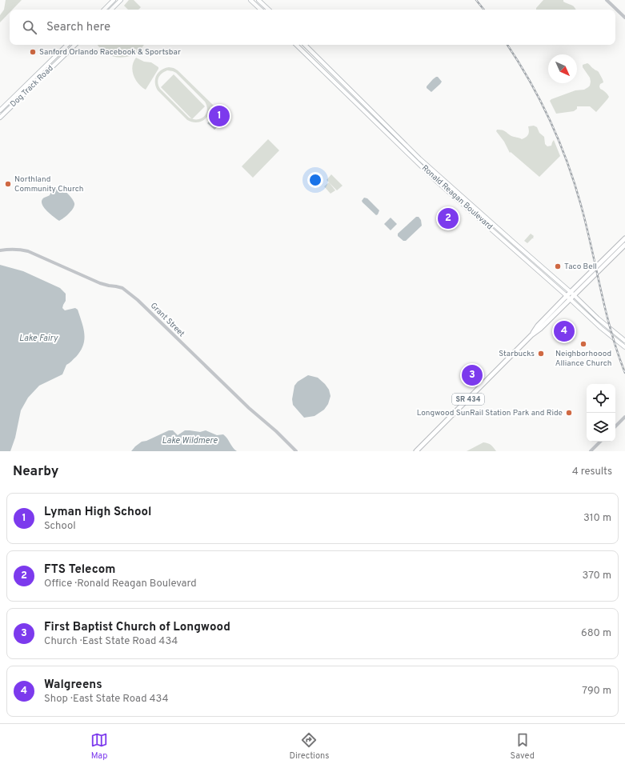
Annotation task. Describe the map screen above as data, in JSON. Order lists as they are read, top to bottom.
{
  "streets": {
    "main road": ["Dog Track Road", "Ronald Reagan Boulevard", "SR 434"],
    "street": ["Grant Street"]
  },
  "crossings": [
    ["Ronald Reagan Boulevard", "SR 434"]
  ],
  "water": ["Lake Fairy", "Lake Wildmere"],
  "places": [
    "Sanford Orlando Racebook & Sportsbar",
    "Northland Community Church",
    "Taco Bell",
    "Neighborhoood Alliance Church",
    "Starbucks",
    "Longwood SunRail Station Park and Ride"
  ],
  "north": "bottom right",
  "page": {
    "search": "Search here",
    "pins": [
      "1",
      "2",
      "4",
      "3"
    ],
    "heading": ["Nearby", "4 results"],
    "list": [
      {
        "mark": "1",
        "name": "Lyman High School",
        "note": "School",
        "value": "310 m"
      },
      {
        "mark": "2",
        "name": "FTS Telecom",
        "note": "Office · Ronald Reagan Boulevard",
        "value": "370 m"
      },
      {
        "mark": "3",
        "name": "First Baptist Church of Longwood",
        "note": "Church · East State Road 434",
        "value": "680 m"
      },
      {
        "mark": "4",
        "name": "Walgreens",
        "note": "Shop · East State Road 434",
        "value": "790 m"
      }
    ],
    "nav": ["Map", "Directions", "Saved"]
  }
}
